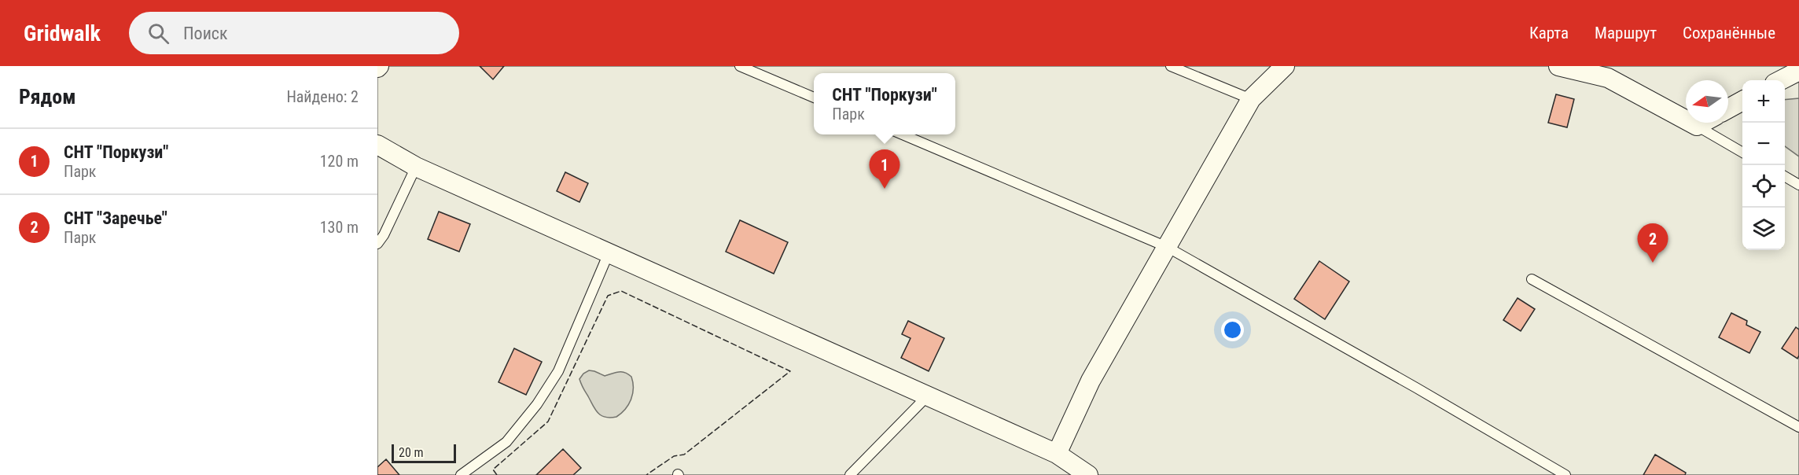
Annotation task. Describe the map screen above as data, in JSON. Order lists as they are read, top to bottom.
{
  "scale_bar": "20 m",
  "north": "left",
  "page": {
    "header": "Gridwalk",
    "search": "Поиск",
    "nav": ["Карта", "Маршрут", "Сохранённые"],
    "heading": ["Рядом", "Найдено: 2"],
    "popup": ["СНТ \"Поркузи\"", "Парк"],
    "map_buttons": ["+", "−"],
    "list": [
      {
        "mark": "1",
        "name": "СНТ \"Поркузи\"",
        "note": "Парк",
        "value": "120 m"
      },
      {
        "mark": "2",
        "name": "СНТ \"Заречье\"",
        "note": "Парк",
        "value": "130 m"
      }
    ],
    "pins": ["1", "2"],
    "scale": "20 m"
  }
}
